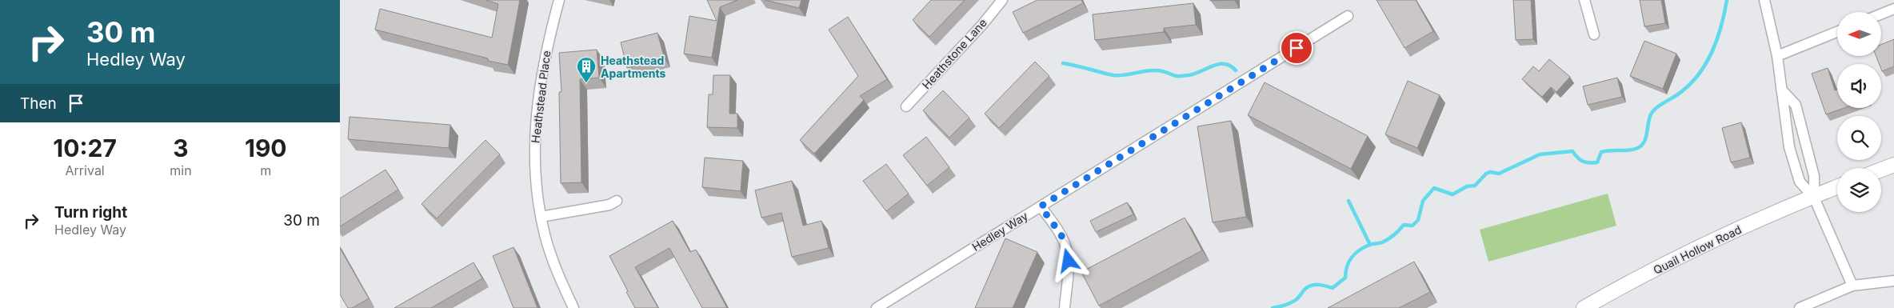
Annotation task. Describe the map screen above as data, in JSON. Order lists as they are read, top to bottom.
{
  "streets": {
    "main road": ["Quail Hollow Road"],
    "street": ["Heathstone Lane", "Heathstead Place", "Hedley Way"]
  },
  "places": {
    "building": ["Heathstead Apartments"]
  },
  "north": "left",
  "page": {
    "turn": ["30 m", "Hedley Way"],
    "then": "Then",
    "eta": [
      "10:27",
      "Arrival",
      "3",
      "min",
      "190",
      "m"
    ],
    "list": [
      {
        "name": "Turn right",
        "note": "Hedley Way",
        "value": "30 m"
      }
    ]
  }
}
